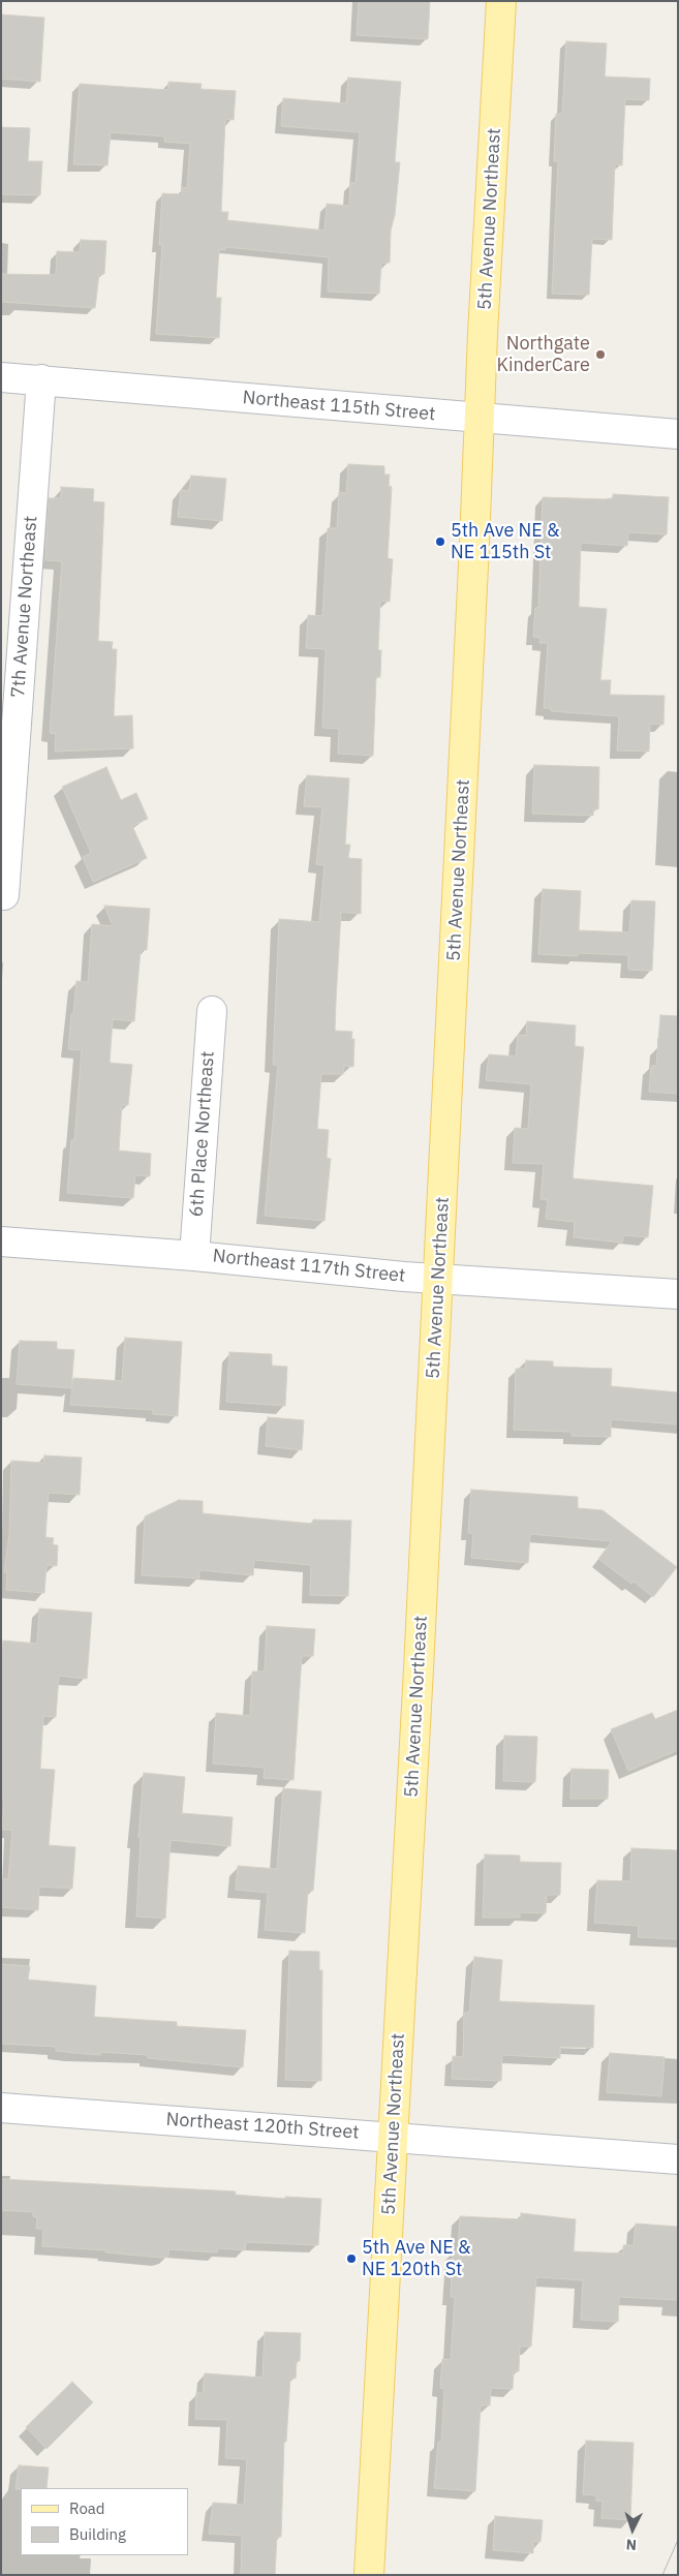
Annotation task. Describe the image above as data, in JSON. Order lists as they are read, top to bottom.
{
  "streets": {
    "main road": ["5th Avenue Northeast"],
    "street": [
      "Northeast 115th Street",
      "7th Avenue Northeast",
      "6th Place Northeast",
      "Northeast 117th Street",
      "Northeast 120th Street"
    ]
  },
  "crossings": [
    ["5th Avenue Northeast", "Northeast 115th Street"],
    ["5th Avenue Northeast", "Northeast 117th Street"],
    ["5th Avenue Northeast", "Northeast 120th Street"],
    ["Northeast 115th Street", "7th Avenue Northeast"],
    ["6th Place Northeast", "Northeast 117th Street"]
  ],
  "places": ["Northgate KinderCare", "5th Ave NE & NE 115th St", "5th Ave NE & NE 120th St"],
  "legend": ["Road", "Building"],
  "north": "bottom"
}
